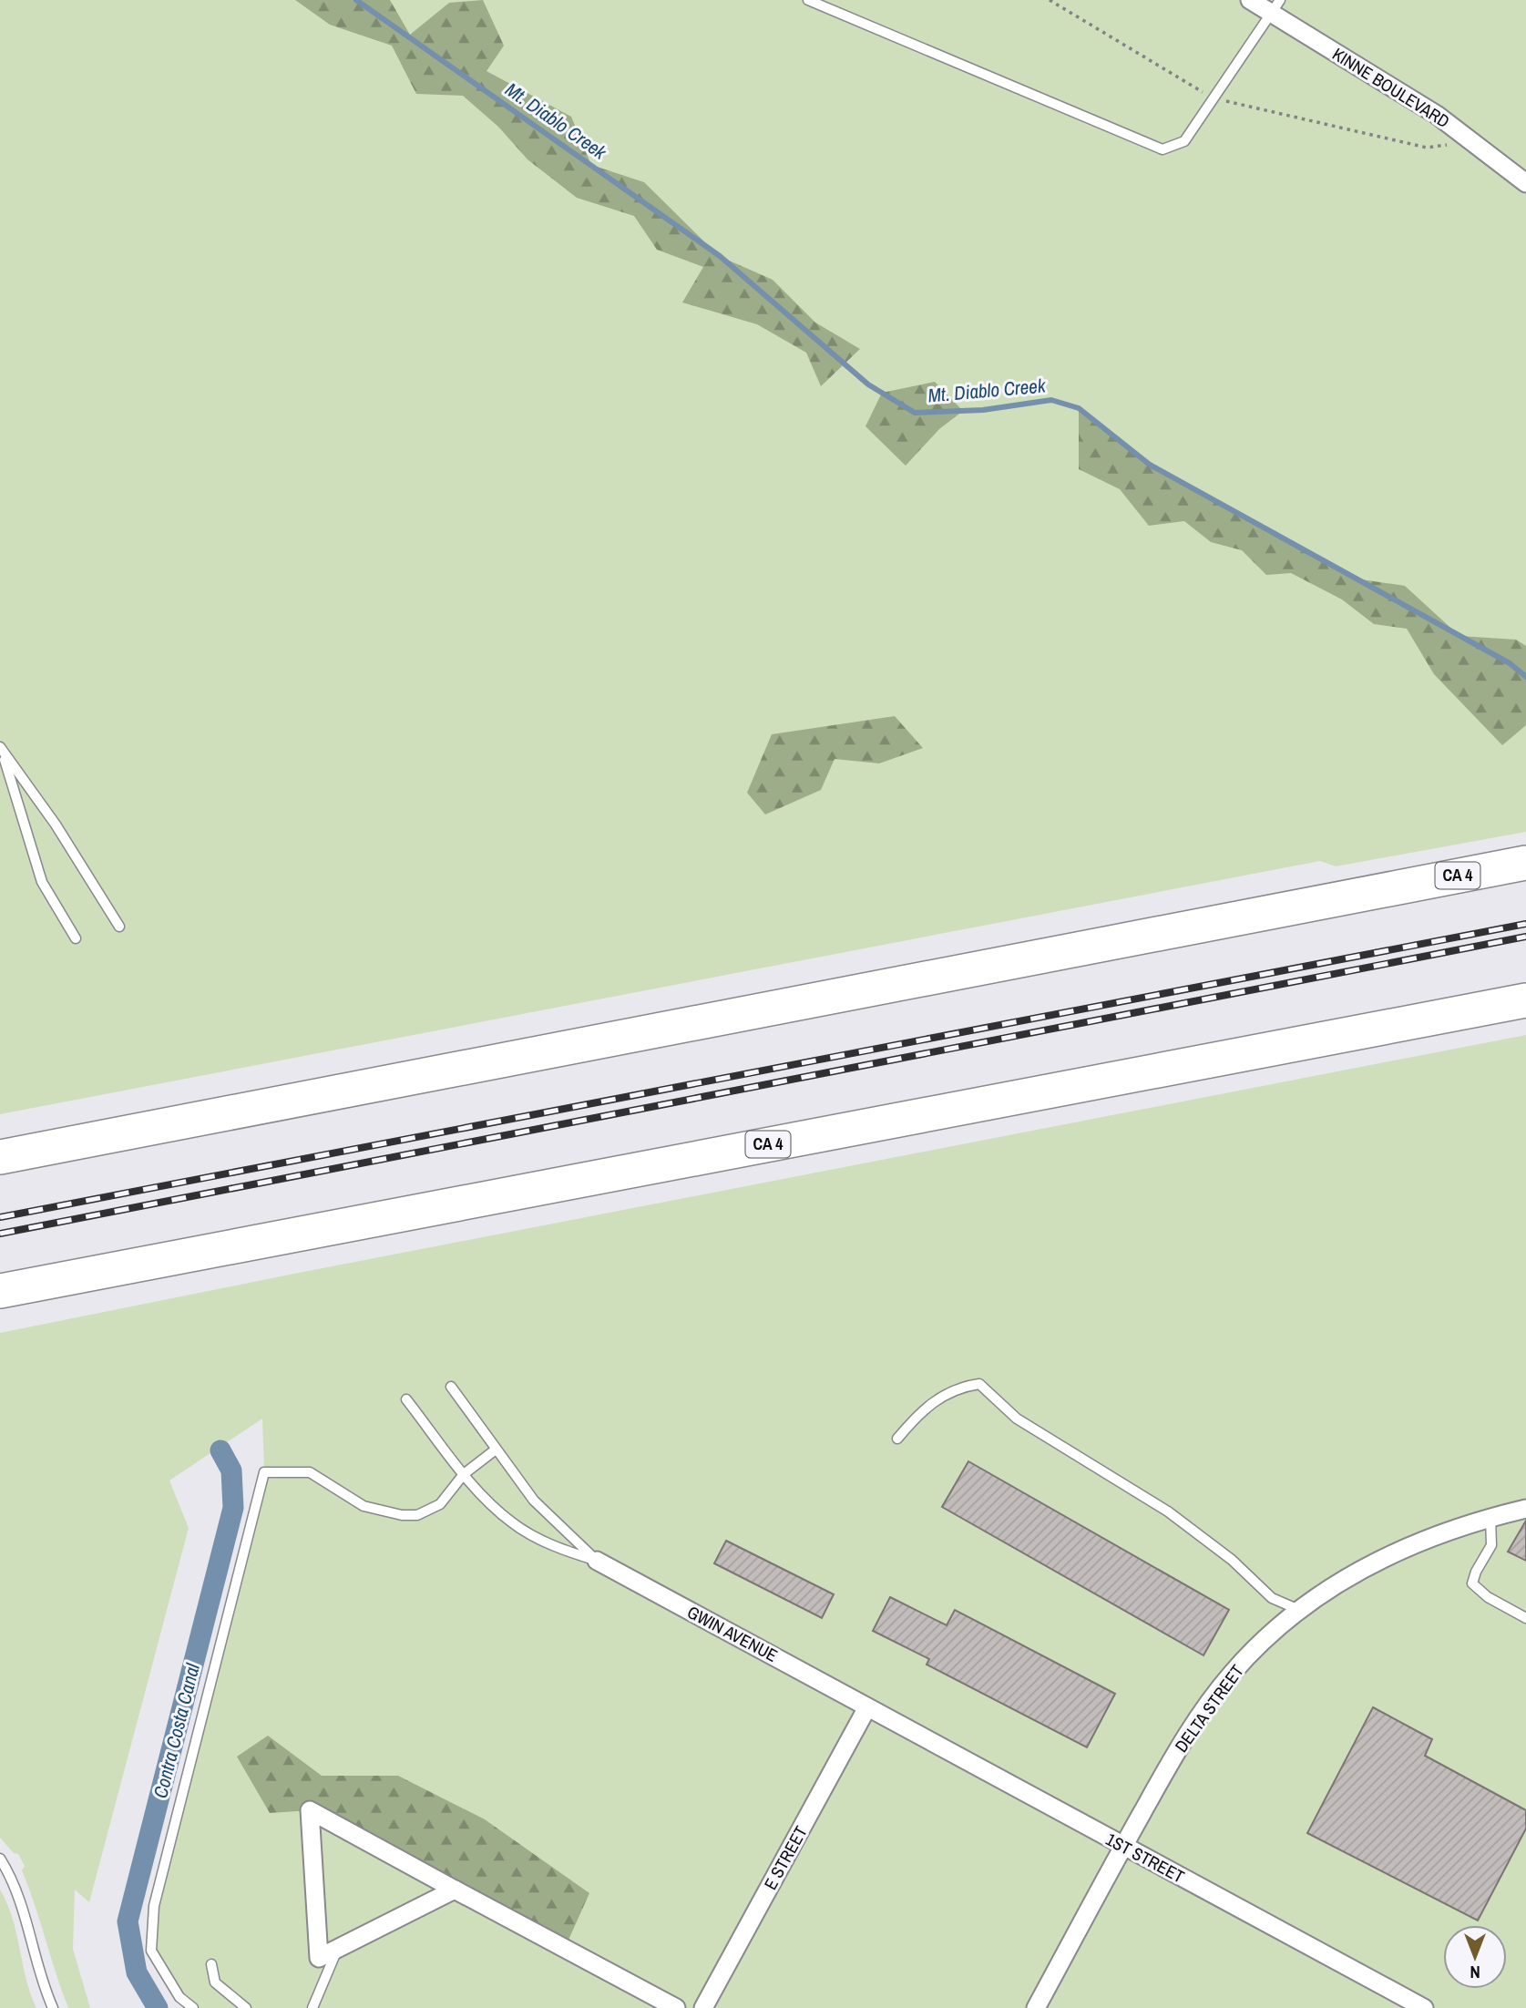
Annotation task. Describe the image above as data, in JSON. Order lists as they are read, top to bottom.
{
  "streets": {
    "highway": ["CA 4"],
    "street": [
      "KINNE BOULEVARD",
      "GWIN AVENUE",
      "DELTA STREET",
      "E STREET",
      "1ST STREET"
    ]
  },
  "crossings": [
    ["GWIN AVENUE", "E STREET"],
    ["GWIN AVENUE", "1ST STREET"],
    ["DELTA STREET", "1ST STREET"],
    ["E STREET", "1ST STREET"]
  ],
  "water": ["Mt. Diablo Creek", "Contra Costa Canal"],
  "north": "bottom"
}
